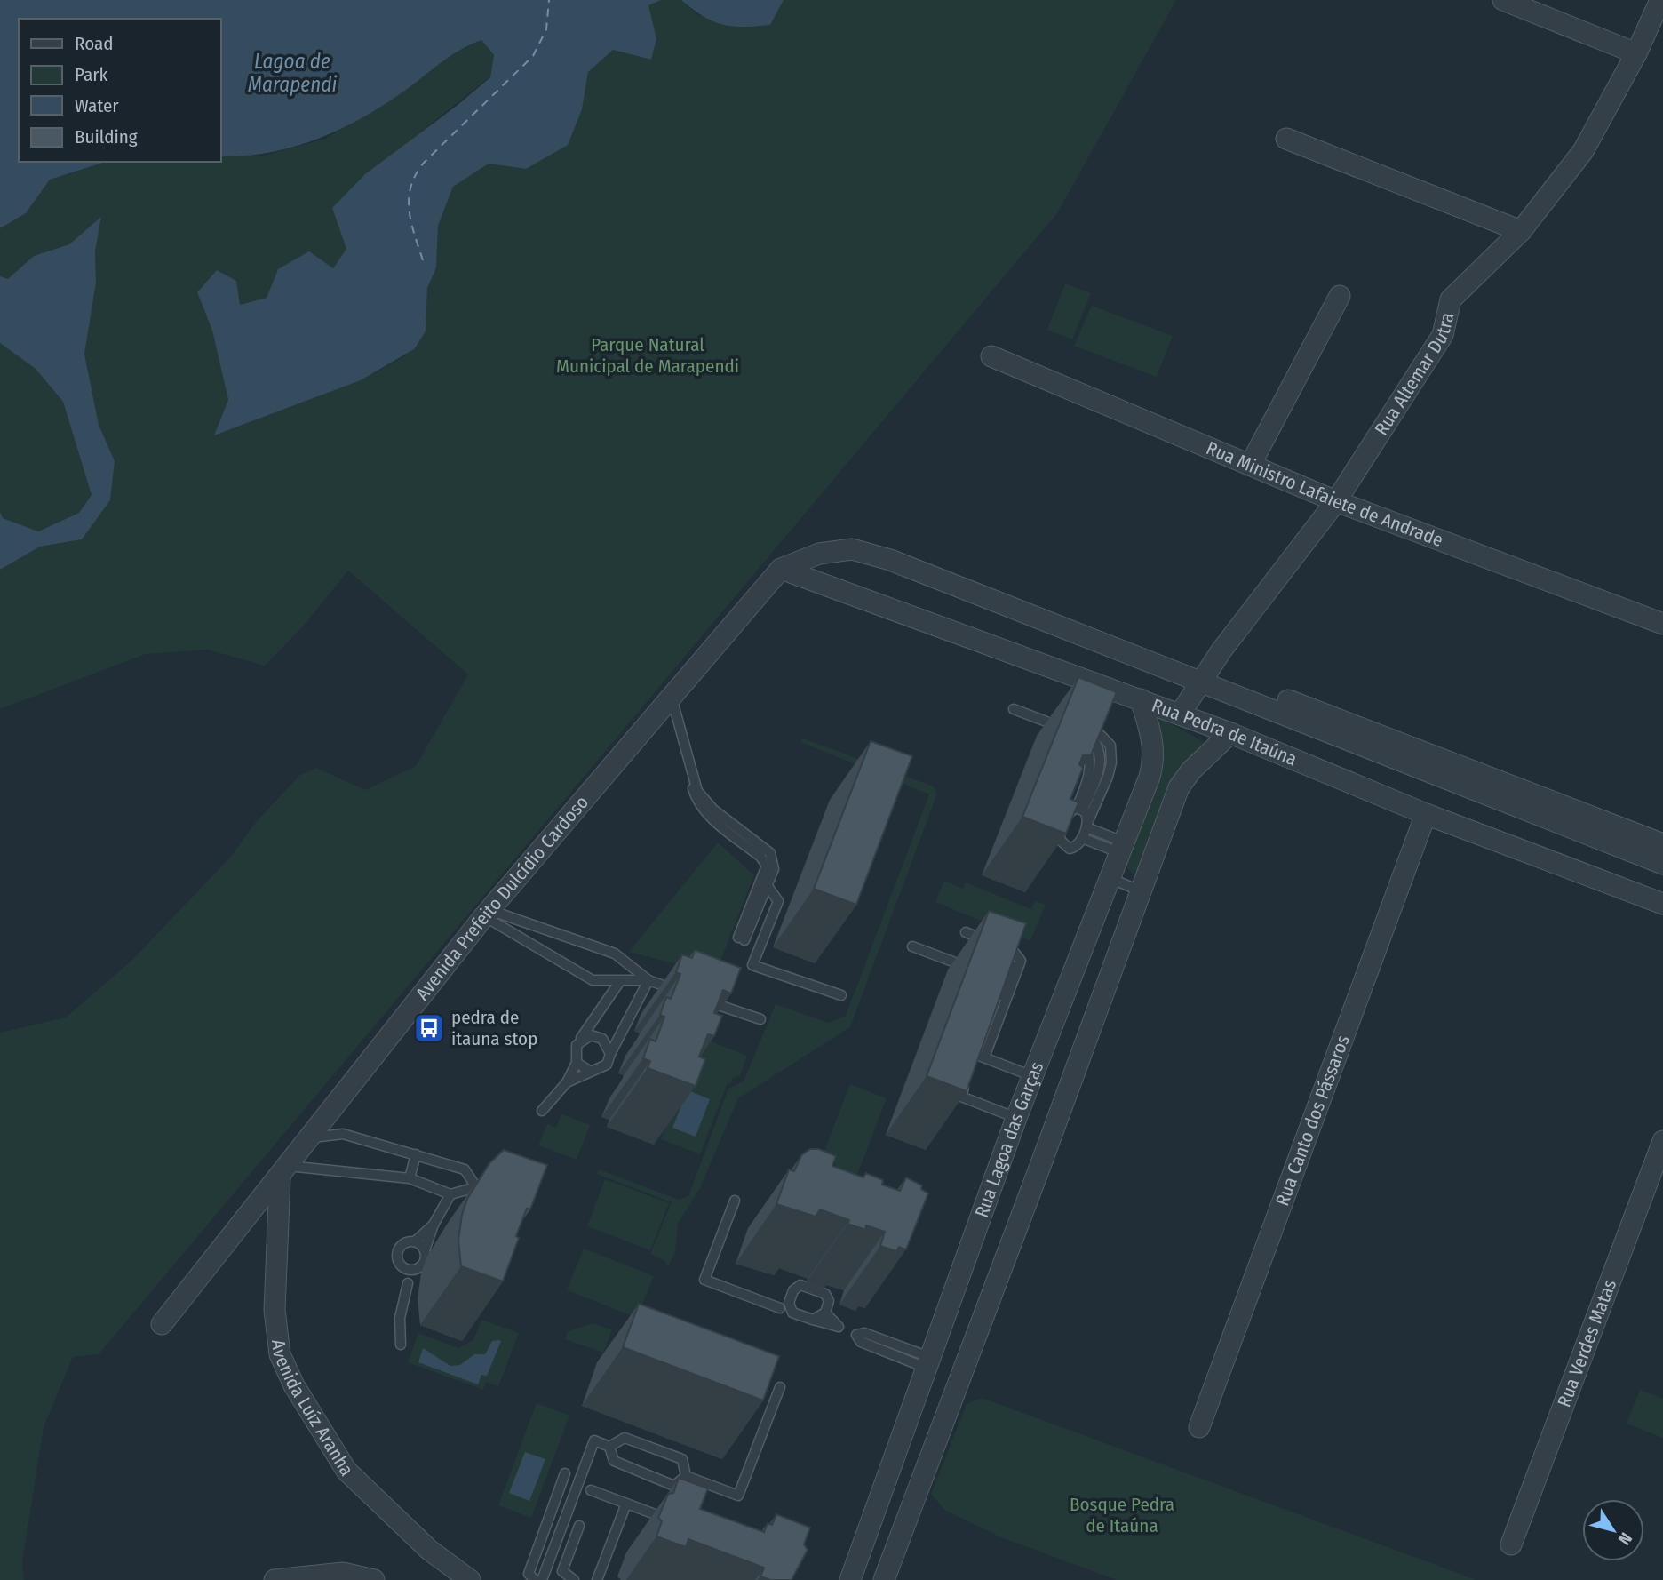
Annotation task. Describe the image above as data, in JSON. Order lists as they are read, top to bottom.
{
  "streets": {
    "street": [
      "Rua Altemar Dutra",
      "Rua Ministro Lafaiete de Andrade",
      "Rua Pedra de Itaúna",
      "Avenida Prefeito Dulcídio Cardoso",
      "Rua Canto dos Pássaros",
      "Rua Lagoa das Garças",
      "Rua Verdes Matas",
      "Avenida Luíz Aranha"
    ]
  },
  "crossings": [
    ["Rua Altemar Dutra", "Rua Ministro Lafaiete de Andrade"],
    ["Rua Altemar Dutra", "Rua Pedra de Itaúna"],
    ["Rua Pedra de Itaúna", "Avenida Prefeito Dulcídio Cardoso"],
    ["Rua Pedra de Itaúna", "Rua Canto dos Pássaros"],
    ["Rua Pedra de Itaúna", "Rua Lagoa das Garças"],
    ["Avenida Prefeito Dulcídio Cardoso", "Avenida Luíz Aranha"]
  ],
  "water": ["Lagoa de Marapendi"],
  "parks": ["Parque Natural Municipal de Marapendi", "Bosque Pedra de Itaúna"],
  "places": {
    "bus stop": ["pedra de itauna stop"]
  },
  "legend": [
    "Road",
    "Park",
    "Water",
    "Building"
  ],
  "north": "bottom right"
}
